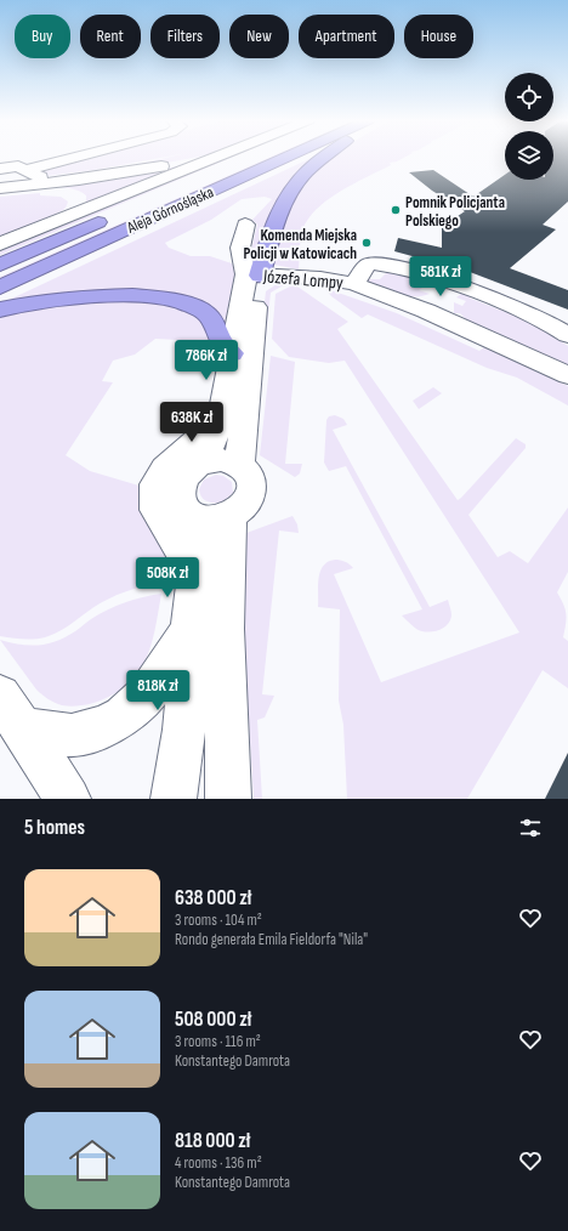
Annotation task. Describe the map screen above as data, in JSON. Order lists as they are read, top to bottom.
{
  "streets": {
    "highway": ["Aleja Górnośląska"],
    "street": ["Józefa Lompy"]
  },
  "places": ["Pomnik Policjanta Polskiego", "Komenda Miejska Policji w Katowicach"],
  "page": {
    "chip": [
      "Buy",
      "Rent",
      "Filters",
      "New",
      "Apartment",
      "House"
    ],
    "price": [
      "581K zł",
      "786K zł",
      "638K zł",
      "508K zł",
      "818K zł"
    ],
    "heading": "5 homes",
    "list": [
      {
        "name": "638 000 zł",
        "note": "3 rooms · 104 m² · Rondo generała Emila Fieldorfa \"Nila\""
      },
      {
        "name": "508 000 zł",
        "note": "3 rooms · 116 m² · Konstantego Damrota"
      },
      {
        "name": "818 000 zł",
        "note": "4 rooms · 136 m² · Konstantego Damrota"
      }
    ]
  }
}
